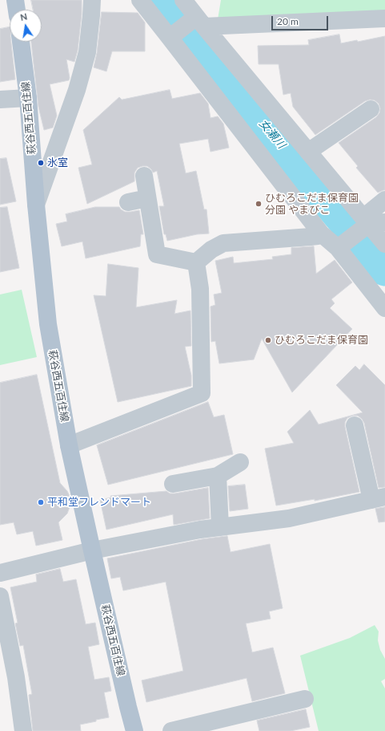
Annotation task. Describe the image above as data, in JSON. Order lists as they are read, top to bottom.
{
  "streets": {
    "main road": ["萩谷西五百住線"]
  },
  "water": ["女瀬川"],
  "places": [
    "氷室",
    "ひむろこだま保育園 分園 やまびこ",
    "ひむろこだま保育園",
    "平和堂フレンドマート"
  ],
  "scale_bar": "20 m",
  "north": "top"
}
